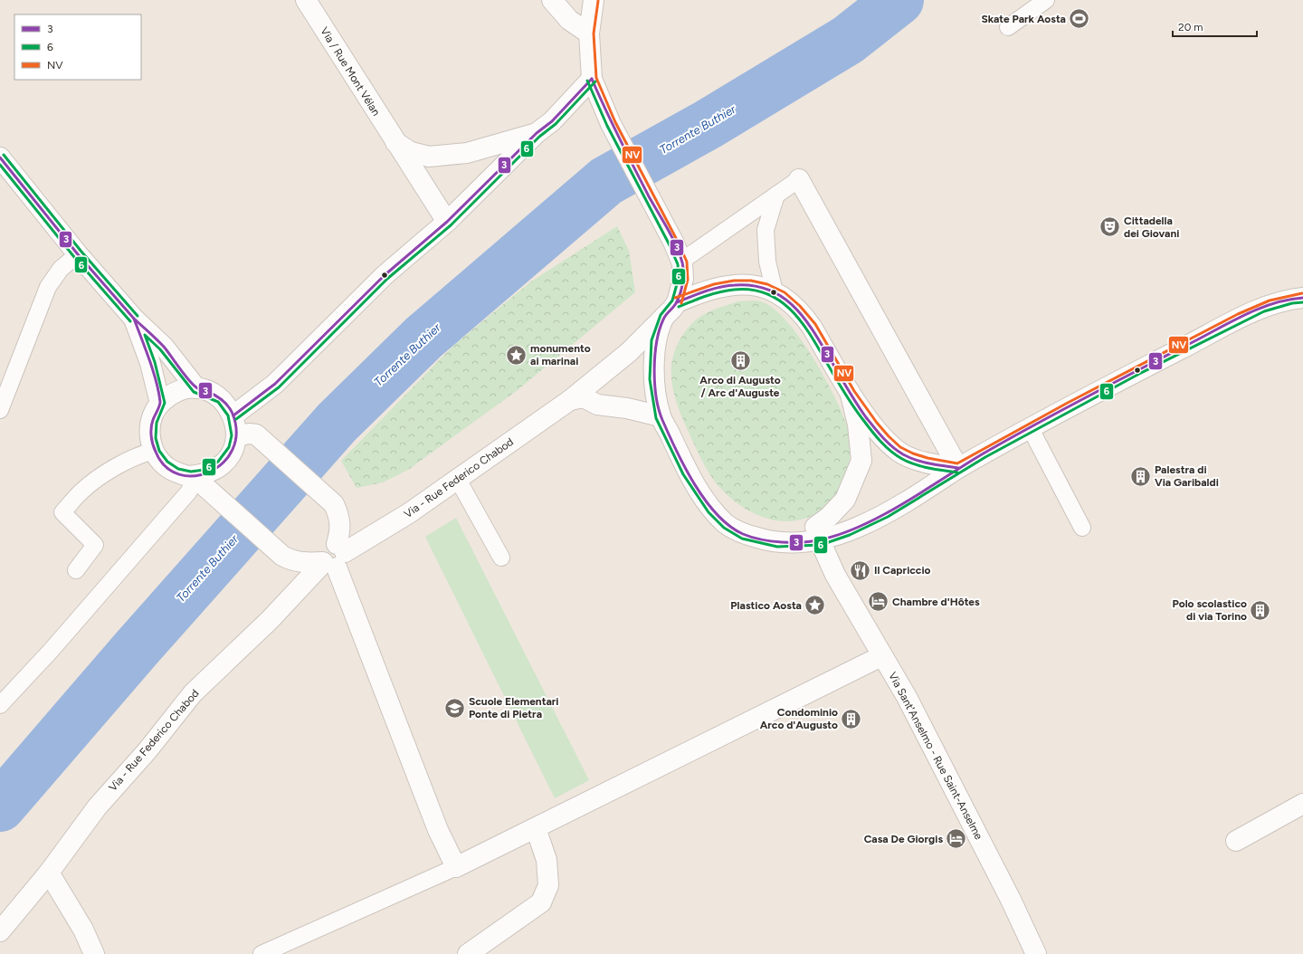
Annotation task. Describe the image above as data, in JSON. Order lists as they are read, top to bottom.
{
  "streets": {
    "street": ["Via / Rue Mont Vélan", "Via - Rue Federico Chabod", "Via Sant'Anselmo - Rue Saint-Anselme"]
  },
  "water": ["Torrente Buthier"],
  "places": {
    "sports": ["Skate Park Aosta"],
    "theatre": ["Cittadella dei Giovani"],
    "place": ["monumento ai marinai", "Plastico Aosta"],
    "building": [
      "Arco di Augusto / Arc d'Auguste",
      "Palestra di Via Garibaldi",
      "Polo scolastico di via Torino",
      "Condominio Arco d'Augusto"
    ],
    "restaurant": ["Il Capriccio"],
    "hotel": ["Chambre d'Hôtes", "Casa De Giorgis"],
    "school or university": ["Scuole Elementari Ponte di Pietra"]
  },
  "lines": ["transit line NV", "transit line 3", "transit line 6"],
  "legend": ["3", "6", "NV"],
  "scale_bar": "20 m"
}
